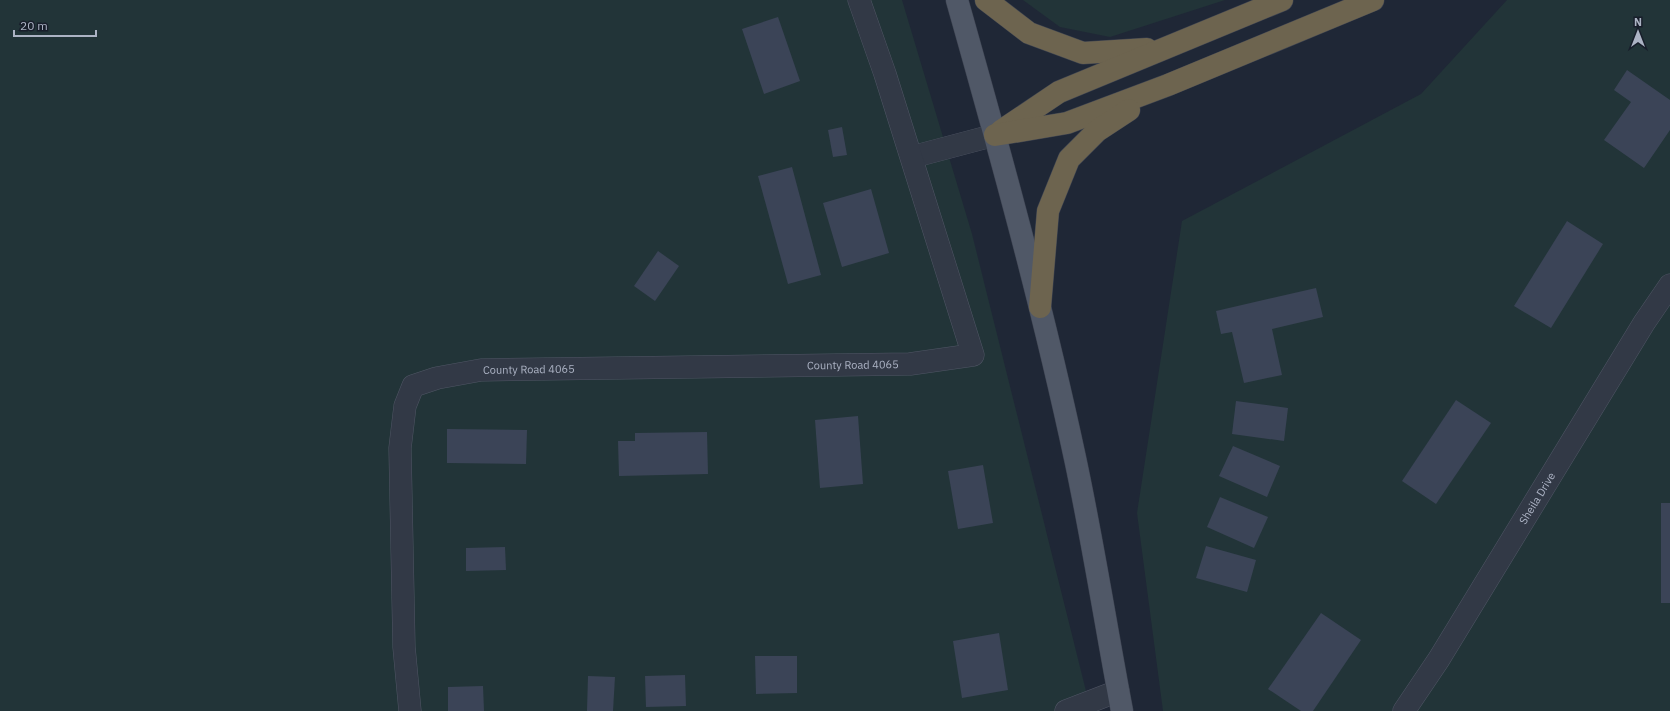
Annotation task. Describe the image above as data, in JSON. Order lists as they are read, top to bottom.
{
  "streets": {
    "street": ["County Road 4065", "Sheila Drive"]
  },
  "scale_bar": "20 m",
  "north": "top"
}
